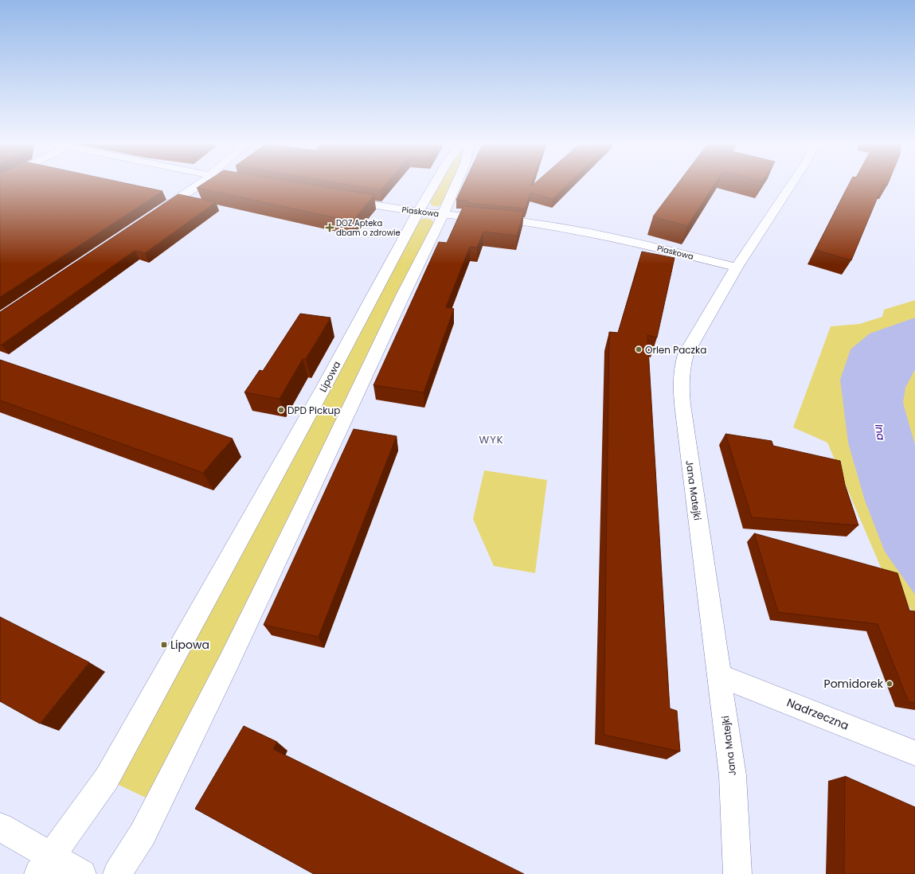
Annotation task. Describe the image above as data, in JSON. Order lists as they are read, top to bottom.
{
  "streets": {
    "street": [
      "Piaskowa",
      "Lipowa",
      "Jana Matejki",
      "Nadrzeczna"
    ]
  },
  "crossings": [
    ["Piaskowa", "Lipowa"],
    ["Piaskowa", "Jana Matejki"],
    ["Jana Matejki", "Nadrzeczna"]
  ],
  "districts": ["WYK"],
  "water": ["Ina"],
  "places": {
    "health": ["DOZ Apteka dbam o zdrowie"],
    "other": ["Orlen Paczka", "DPD Pickup", "Pomidorek"],
    "transit": ["Lipowa"]
  }
}
